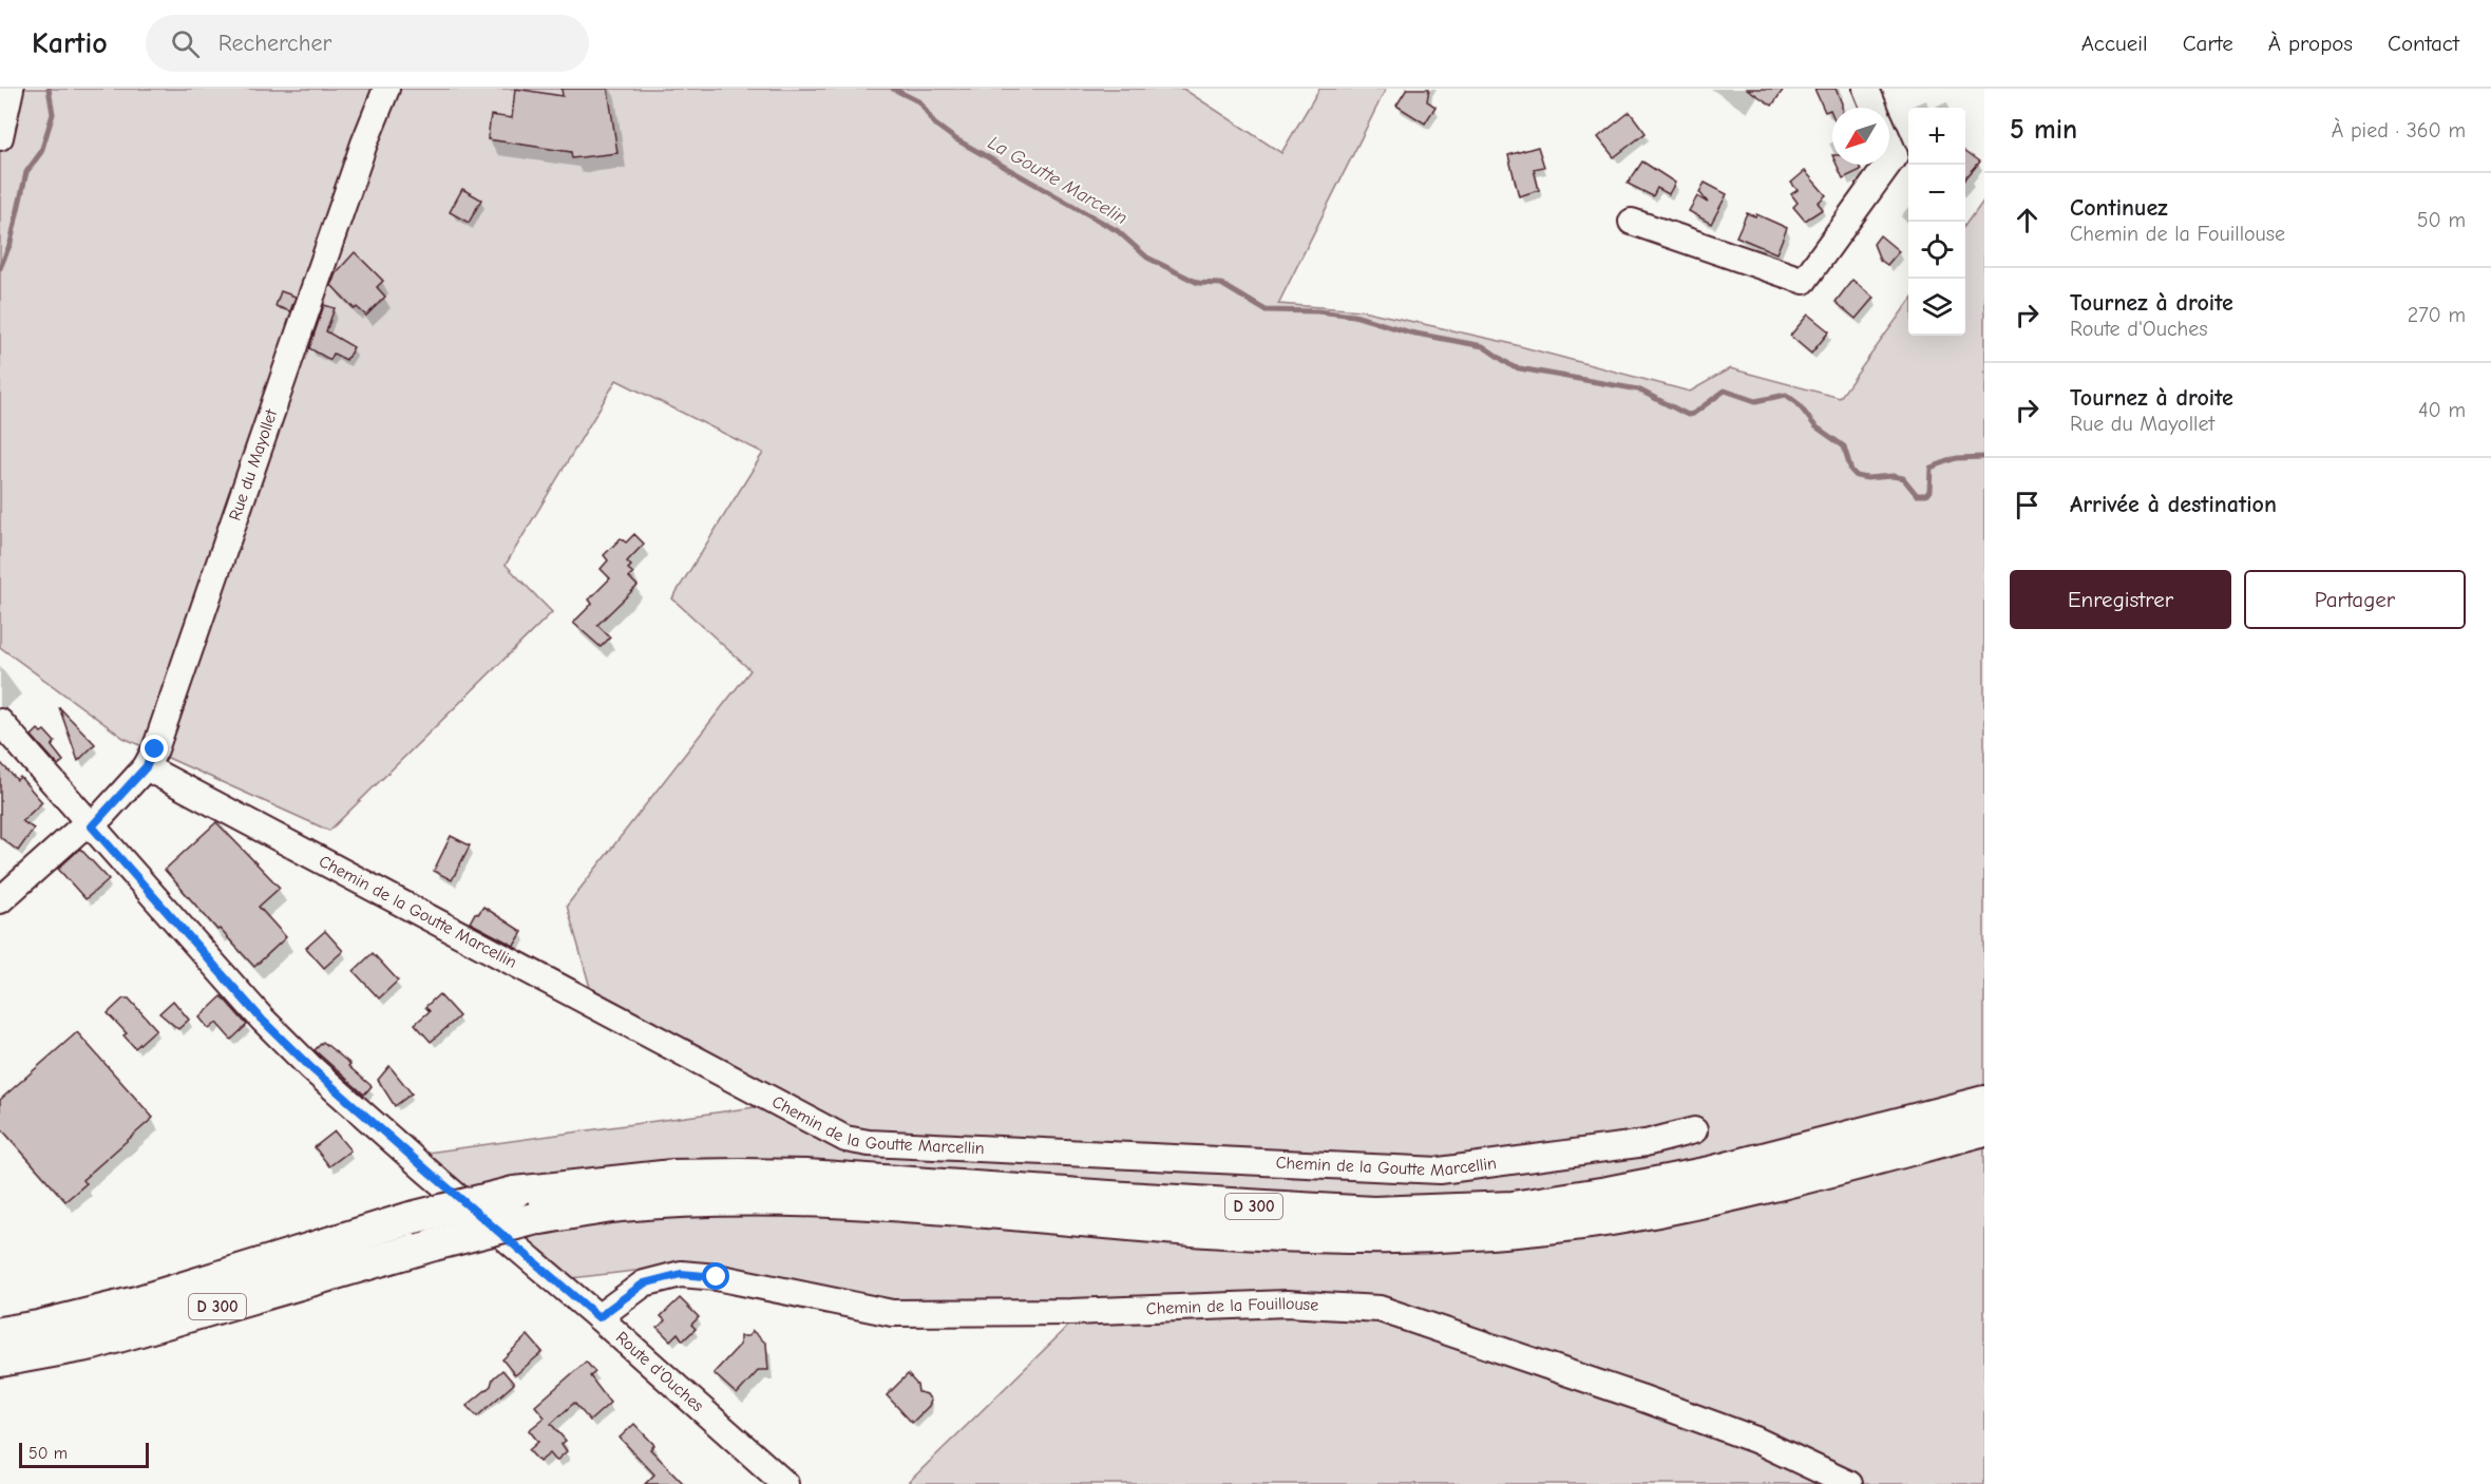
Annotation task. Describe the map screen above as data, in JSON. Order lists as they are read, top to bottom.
{
  "streets": {
    "main road": ["D 300"],
    "street": [
      "Rue du Mayollet",
      "Chemin de la Goutte Marcellin",
      "Chemin de la Fouillouse",
      "Route d'Ouches"
    ]
  },
  "crossings": [
    ["Rue du Mayollet", "Chemin de la Goutte Marcellin"],
    ["Rue du Mayollet", "Route d'Ouches"],
    ["Chemin de la Fouillouse", "Route d'Ouches"]
  ],
  "water": ["La Goutte Marcelin"],
  "scale_bar": "50 m",
  "north": "bottom left",
  "page": {
    "header": "Kartio",
    "search": "Rechercher",
    "nav": [
      "Accueil",
      "Carte",
      "À propos",
      "Contact"
    ],
    "heading": ["5 min", "À pied · 360 m"],
    "map_buttons": ["+", "−"],
    "list": [
      ["Continuez", "Chemin de la Fouillouse", "50 m"],
      ["Tournez à droite", "Route d'Ouches", "270 m"],
      ["Tournez à droite", "Rue du Mayollet", "40 m"],
      "Arrivée à destination"
    ],
    "buttons": ["Enregistrer", "Partager"],
    "scale": "50 m"
  }
}
